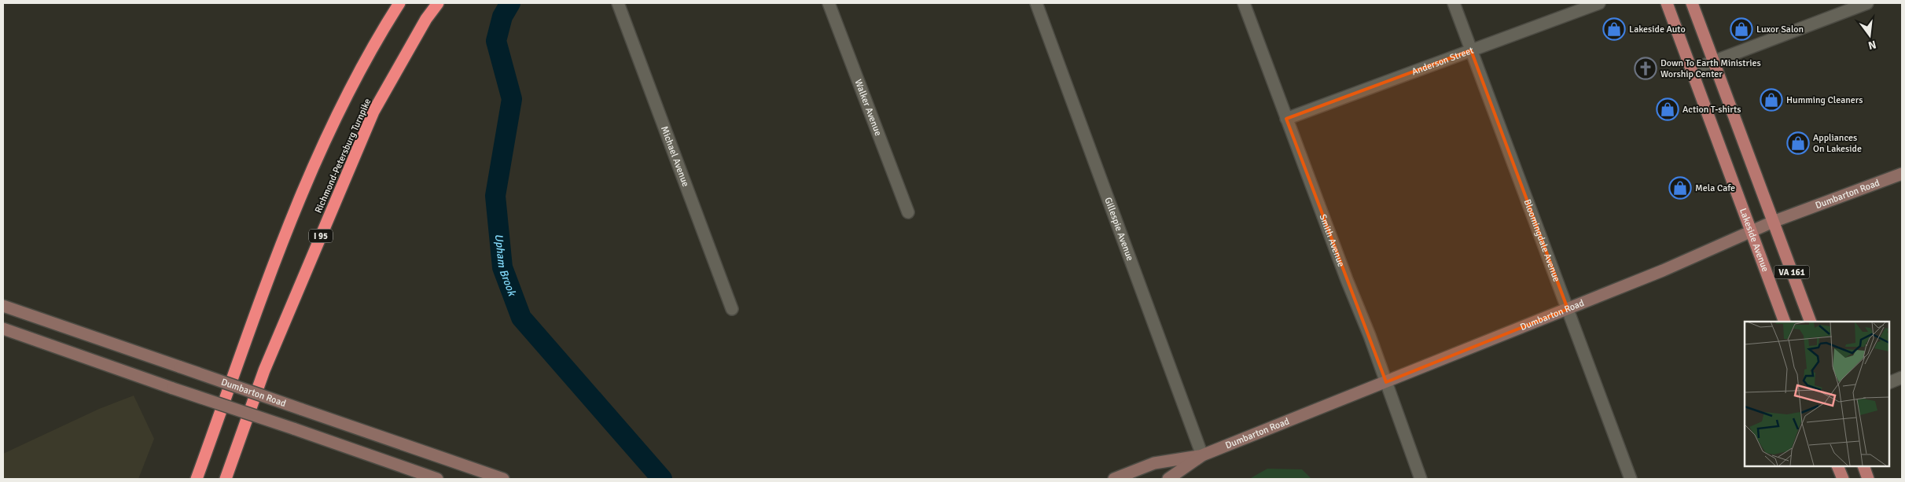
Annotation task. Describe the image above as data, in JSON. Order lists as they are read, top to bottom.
{
  "streets": {
    "highway": ["Richmond-Petersburg Turnpike", "I 95"],
    "main road": ["Dumbarton Road", "Lakeside Avenue", "VA 161"],
    "street": [
      "Anderson Street",
      "Walker Avenue",
      "Michael Avenue",
      "Gillespie Avenue",
      "Smith Avenue",
      "Bloomingdale Avenue"
    ]
  },
  "crossings": [
    ["Anderson Street", "Smith Avenue"],
    ["Anderson Street", "Bloomingdale Avenue"],
    ["Dumbarton Road", "Gillespie Avenue"],
    ["Dumbarton Road", "Lakeside Avenue"],
    ["Dumbarton Road", "Smith Avenue"],
    ["Dumbarton Road", "Bloomingdale Avenue"],
    ["Dumbarton Road", "VA 161"]
  ],
  "water": ["Upham Brook"],
  "places": {
    "shop": [
      "Lakeside Auto",
      "Luxor Salon",
      "Humming Cleaners",
      "Action T-shirts",
      "Appliances On Lakeside",
      "Mela Cafe"
    ],
    "church": ["Down To Earth Ministries Worship Center"]
  },
  "north": "bottom"
}
